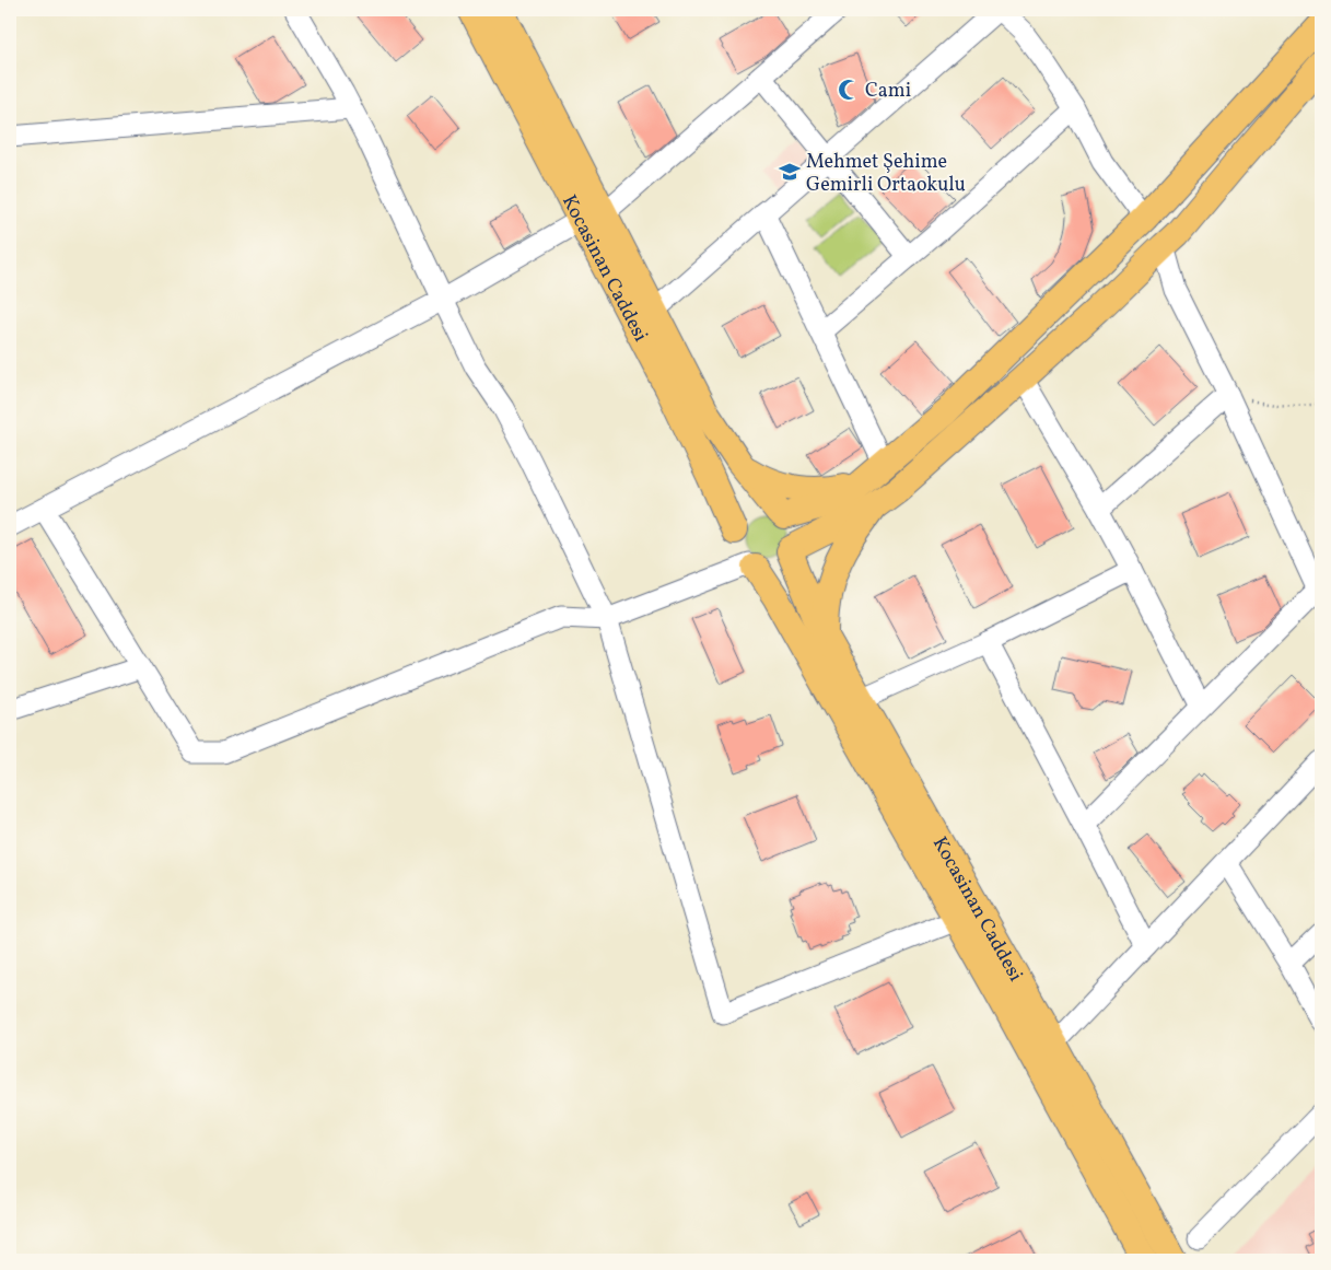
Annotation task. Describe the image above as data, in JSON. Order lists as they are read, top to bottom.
{
  "streets": {
    "main road": ["Kocasinan Caddesi"]
  },
  "places": {
    "mosque": ["Cami"],
    "school or university": ["Mehmet Şehime Gemirli Ortaokulu"]
  }
}
